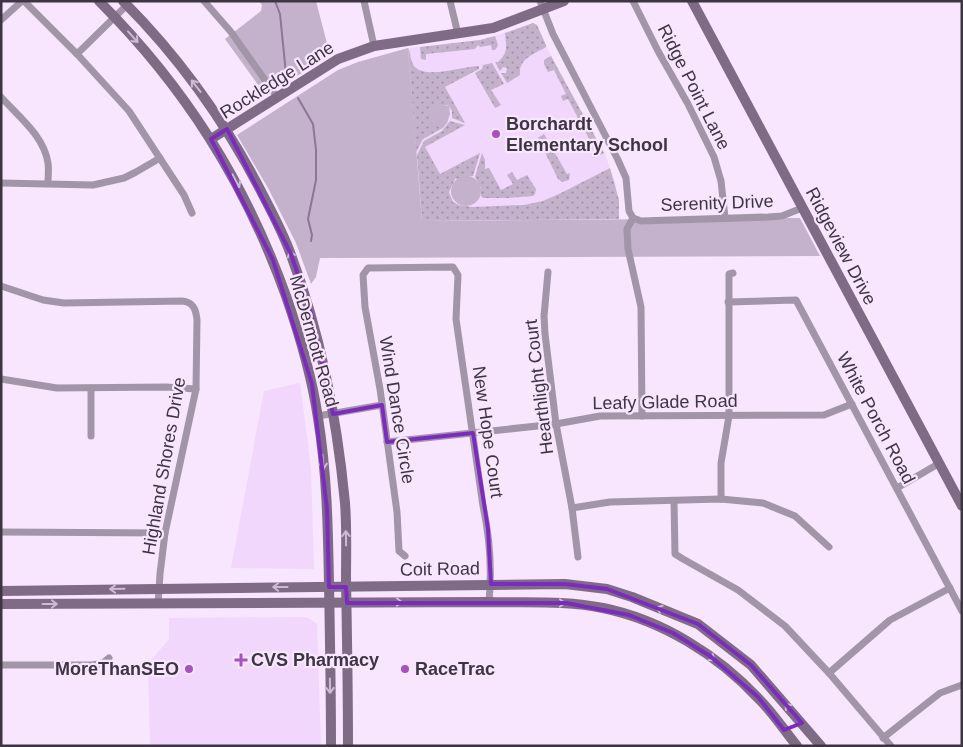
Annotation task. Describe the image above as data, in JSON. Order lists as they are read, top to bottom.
{
  "streets": {
    "main road": [
      "Rockledge Lane",
      "Ridgeview Drive",
      "McDermott Road",
      "Coit Road"
    ],
    "street": [
      "Ridge Point Lane",
      "Serenity Drive",
      "Hearthlight Court",
      "Leafy Glade Road",
      "Wind Dance Circle",
      "White Porch Road",
      "New Hope Court",
      "Highland Shores Drive"
    ]
  },
  "crossings": [
    ["Rockledge Lane", "McDermott Road"],
    ["Ridge Point Lane", "Serenity Drive"],
    ["Serenity Drive", "Ridgeview Drive"],
    ["McDermott Road", "Coit Road"],
    ["Hearthlight Court", "Leafy Glade Road"],
    ["Leafy Glade Road", "Wind Dance Circle"],
    ["Leafy Glade Road", "White Porch Road"],
    ["Leafy Glade Road", "New Hope Court"],
    ["Wind Dance Circle", "New Hope Court"],
    ["New Hope Court", "Coit Road"],
    ["Highland Shores Drive", "Coit Road"]
  ],
  "places": {
    "other": ["Borchardt Elementary School", "MoreThanSEO", "RaceTrac"],
    "health": ["CVS Pharmacy"]
  }
}
